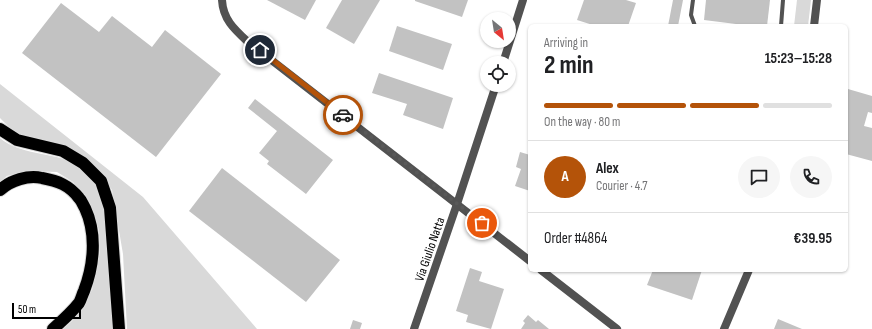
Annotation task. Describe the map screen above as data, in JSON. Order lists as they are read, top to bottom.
{
  "streets": {
    "street": ["Via Giulio Natta"]
  },
  "scale_bar": "50 m",
  "north": "bottom right",
  "page": {
    "heading": ["2 min", "Arriving in", "15:23–15:28"],
    "panel": [
      "Alex",
      "Courier · 4.7",
      "Order #4864",
      "€39.95"
    ],
    "bar": "On the way · 80 m",
    "round": "A",
    "scale": "50 m"
  }
}
